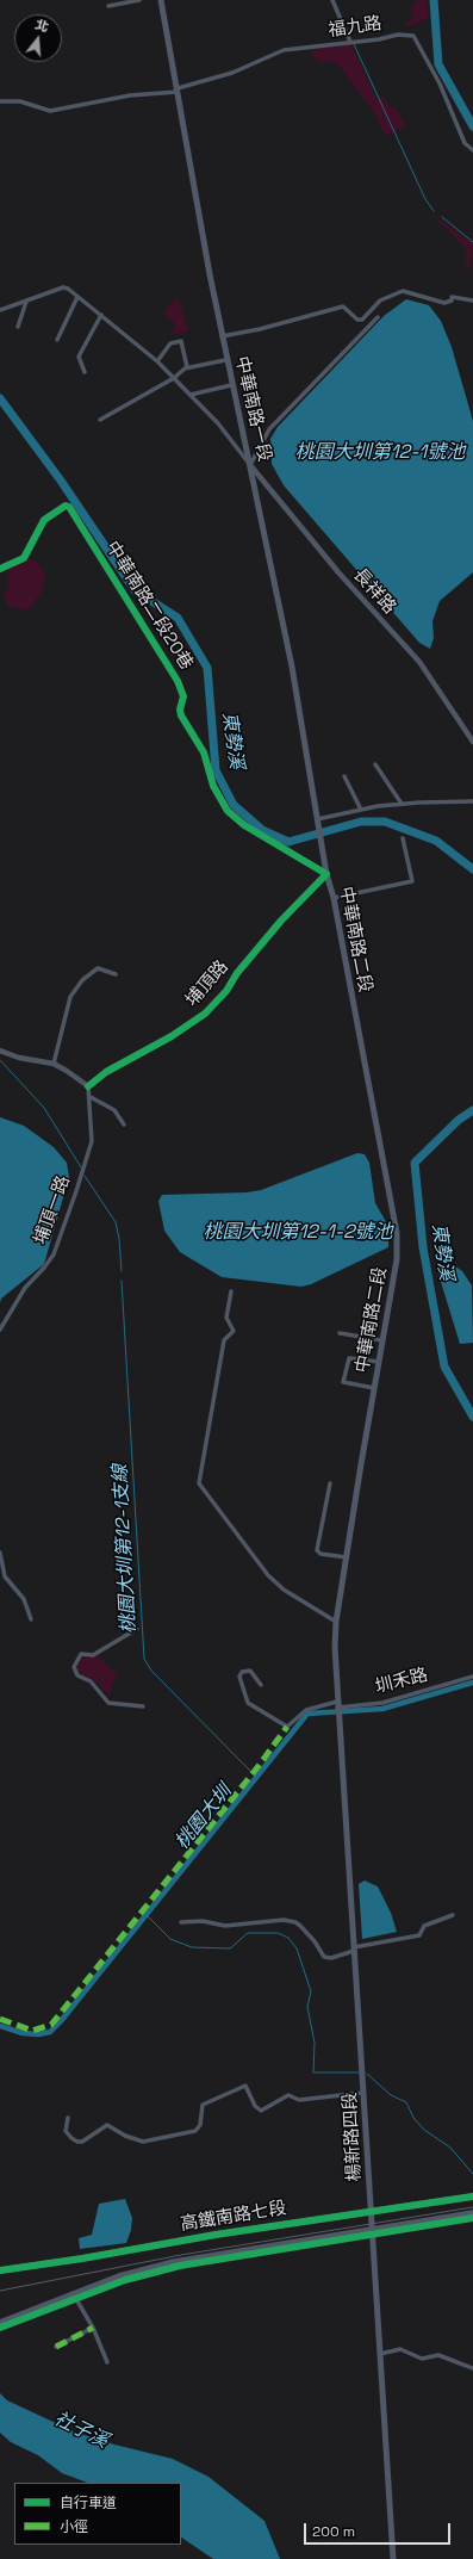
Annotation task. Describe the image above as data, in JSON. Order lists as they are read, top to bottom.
{
  "streets": {
    "main road": [
      "中華南路一段",
      "中華南路二段",
      "楊新路四段",
      "高鐵南路七段"
    ],
    "street": [
      "福九路",
      "長祥路",
      "中華南路二段20巷",
      "埔頂路",
      "埔頂一路",
      "圳禾路"
    ]
  },
  "crossings": [
    ["福九路", "中華南路一段"],
    ["中華南路一段", "長祥路"],
    ["中華南路一段", "中華南路二段"],
    ["中華南路二段20巷", "中華南路二段"],
    ["中華南路二段20巷", "埔頂路"],
    ["中華南路二段", "埔頂路"],
    ["中華南路二段", "圳禾路"],
    ["中華南路二段", "楊新路四段"],
    ["埔頂路", "埔頂一路"],
    ["圳禾路", "楊新路四段"],
    ["楊新路四段", "高鐵南路七段"]
  ],
  "water": [
    "桃園大圳第12-1號池",
    "東勢溪",
    "桃園大圳第12-1-2號池",
    "桃園大圳第12-1支線",
    "桃園大圳",
    "社子溪"
  ],
  "legend": ["自行車道", "小徑"],
  "scale_bar": "200 m",
  "north": "top"
}
